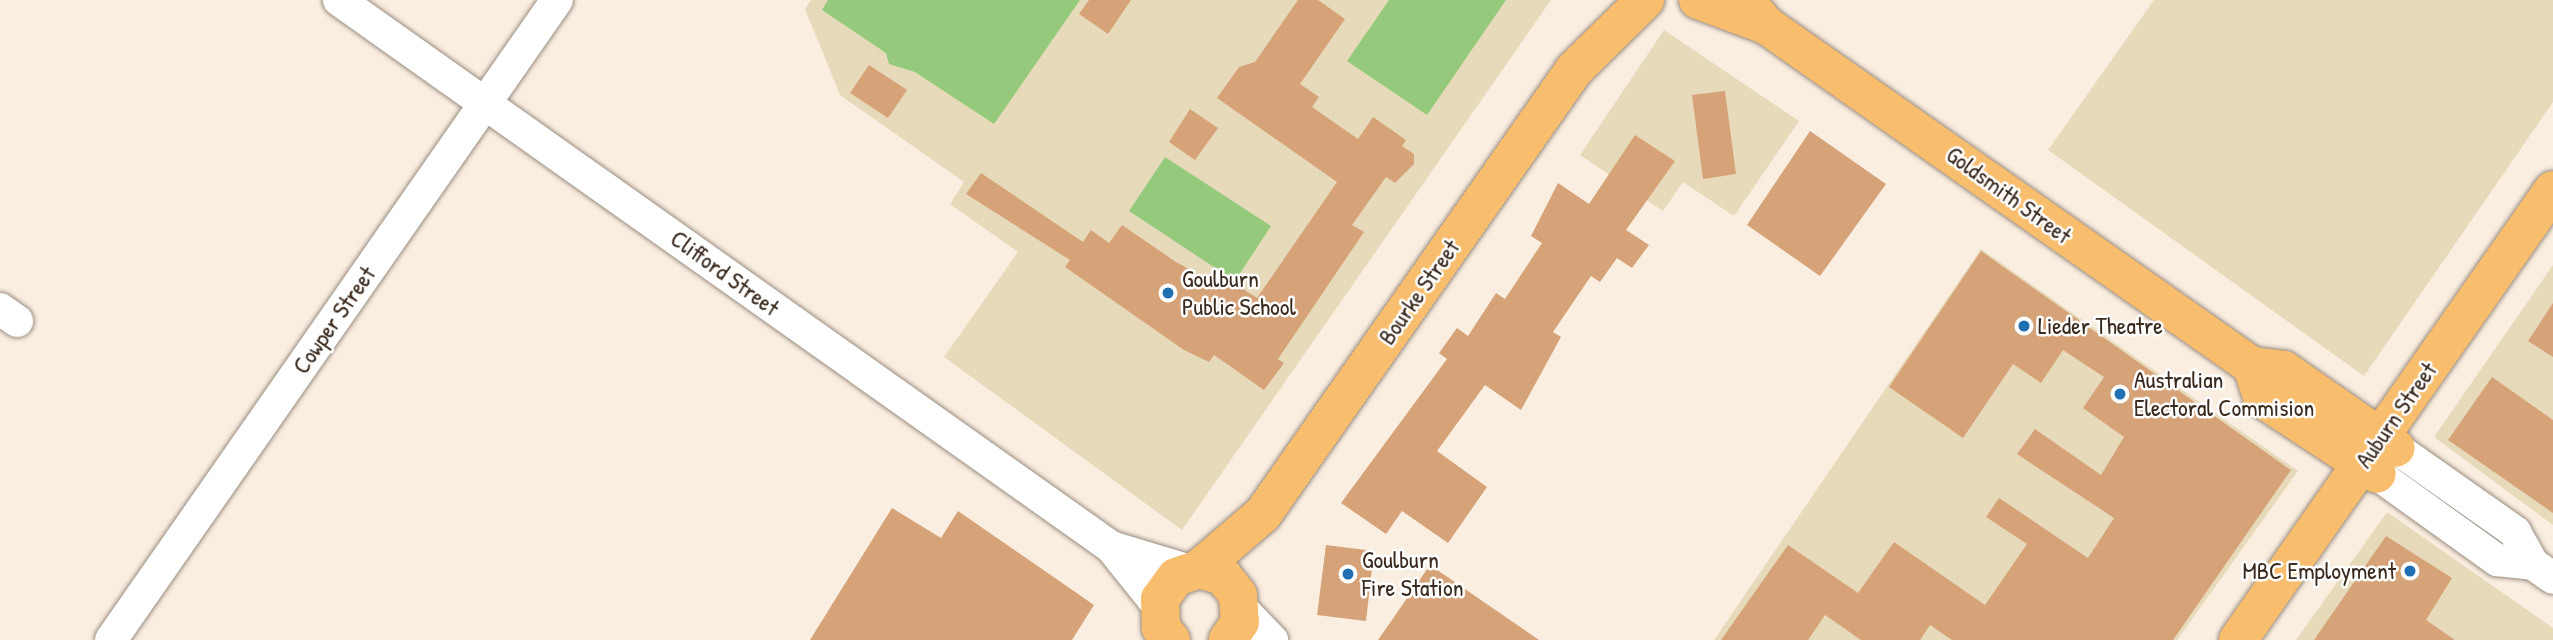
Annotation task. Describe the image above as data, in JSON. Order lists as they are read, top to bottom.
{
  "streets": {
    "main road": ["Goldsmith Street", "Bourke Street", "Auburn Street"],
    "street": ["Clifford Street", "Cowper Street"]
  },
  "crossings": [
    ["Goldsmith Street", "Auburn Street"],
    ["Clifford Street", "Bourke Street"],
    ["Clifford Street", "Cowper Street"]
  ],
  "places": [
    "Goulburn Public School",
    "Lieder Theatre",
    "Australian Electoral Commision",
    "MBC Employment",
    "Goulburn Fire Station"
  ]
}
